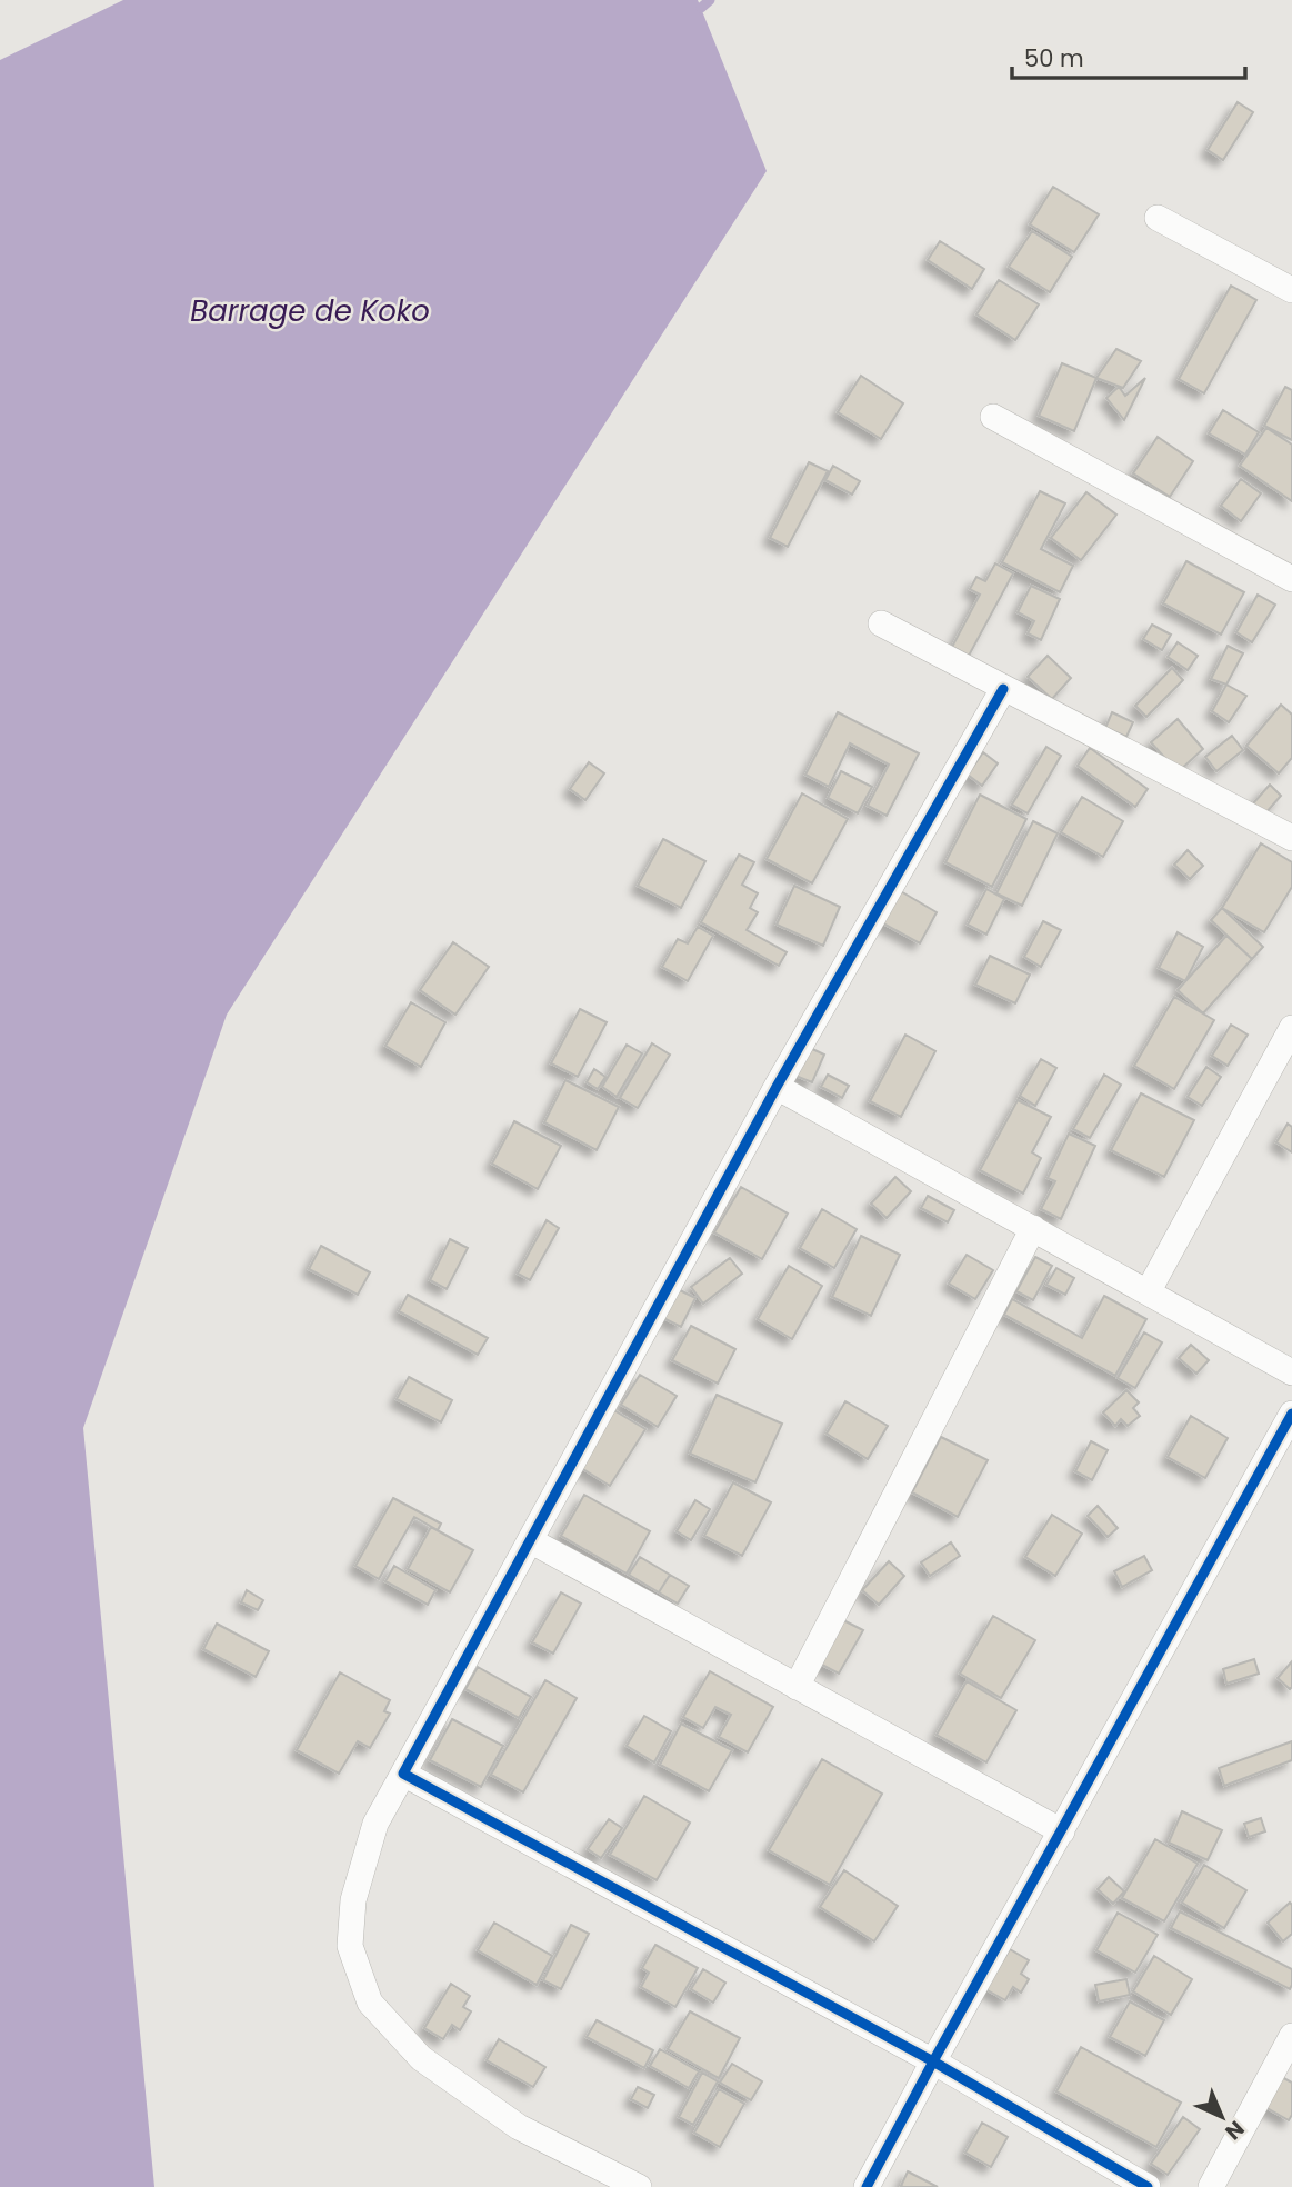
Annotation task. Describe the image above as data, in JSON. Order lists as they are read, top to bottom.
{
  "water": ["Barrage de Koko"],
  "scale_bar": "50 m",
  "north": "bottom right"
}
